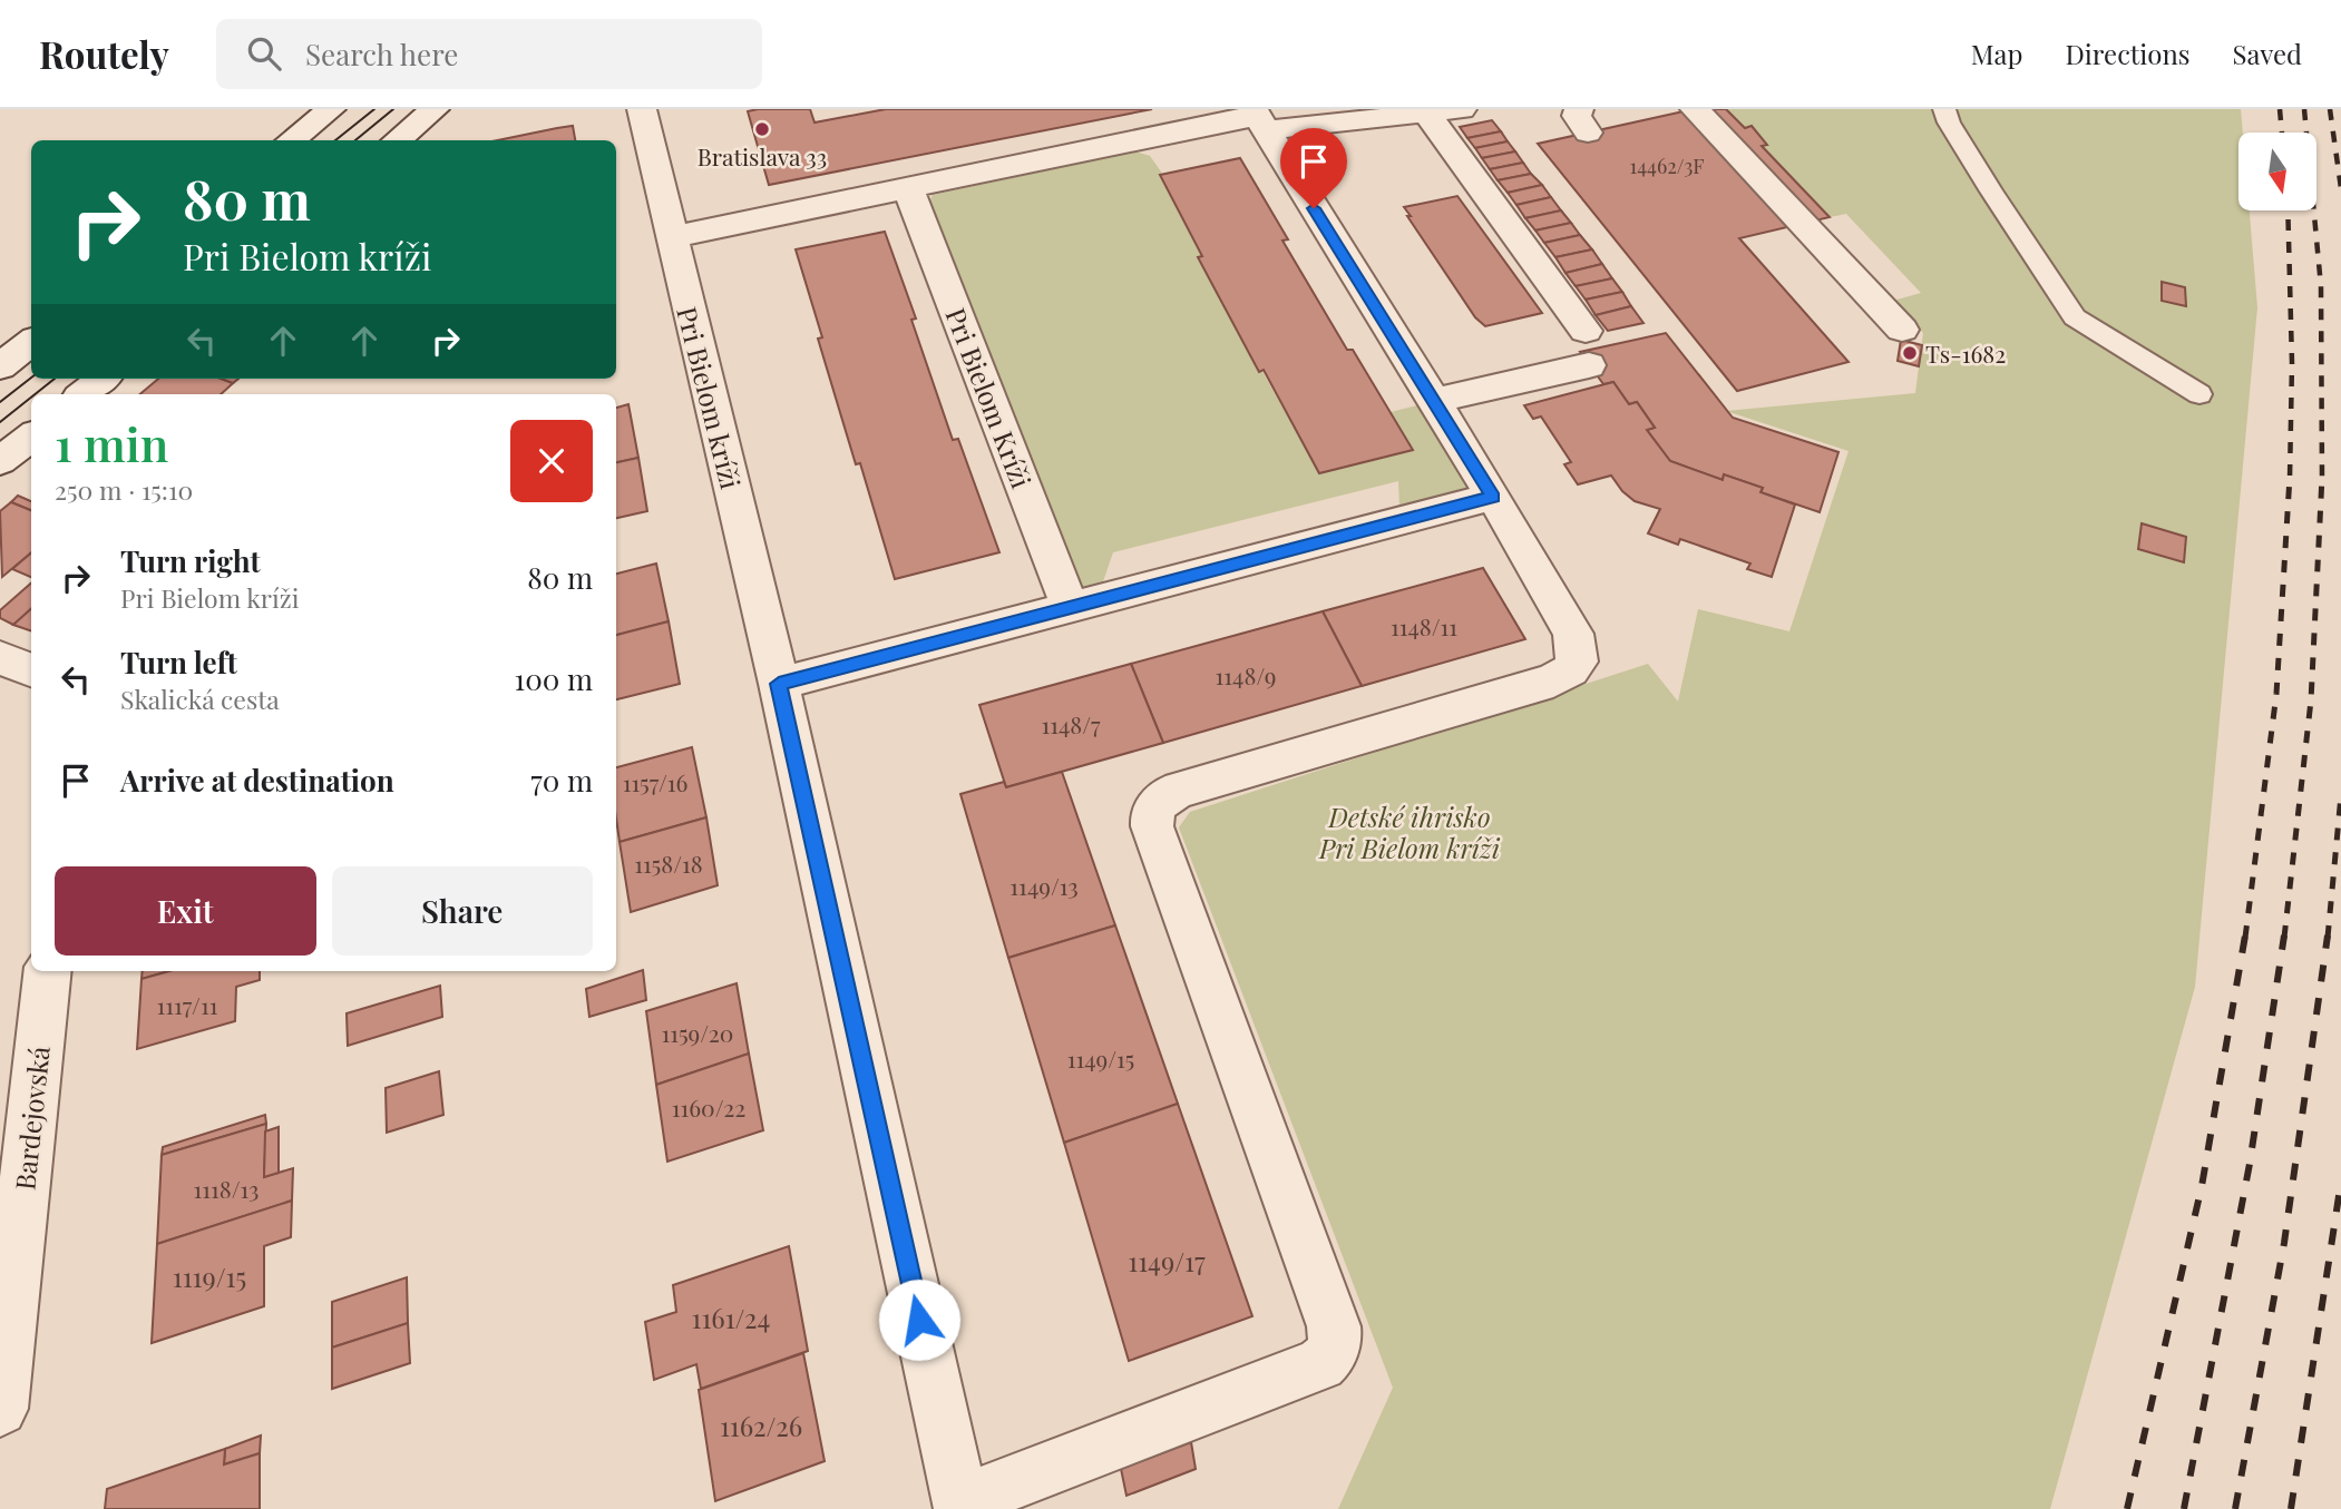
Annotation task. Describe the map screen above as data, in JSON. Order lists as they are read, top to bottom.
{
  "streets": {
    "street": ["Pri Bielom kríži", "Pri Bielom Kríži", "Bardejovská"]
  },
  "parks": ["Detské ihrisko Pri Bielom kríži"],
  "places": ["Bratislava 33", "Ts-1682"],
  "house_numbers": [
    "14462/3F",
    "1148/11",
    "1148/9",
    "1148/7",
    "1157/16",
    "1158/18",
    "1149/13",
    "1117/11",
    "1159/20",
    "1149/15",
    "1160/22",
    "1118/13",
    "1149/17",
    "1119/15",
    "1161/24",
    "1162/26"
  ],
  "north": "bottom",
  "page": {
    "header": "Routely",
    "search": "Search here",
    "nav": ["Map", "Directions", "Saved"],
    "turn": ["80 m", "Pri Bielom kríži"],
    "heading": ["1 min", "250 m · 15:10"],
    "list": [
      {
        "name": "Turn right",
        "note": "Pri Bielom kríži",
        "value": "80 m"
      },
      {
        "name": "Turn left",
        "note": "Skalická cesta",
        "value": "100 m"
      },
      {
        "name": "Arrive at destination",
        "value": "70 m"
      }
    ],
    "buttons": ["Exit", "Share"]
  }
}
